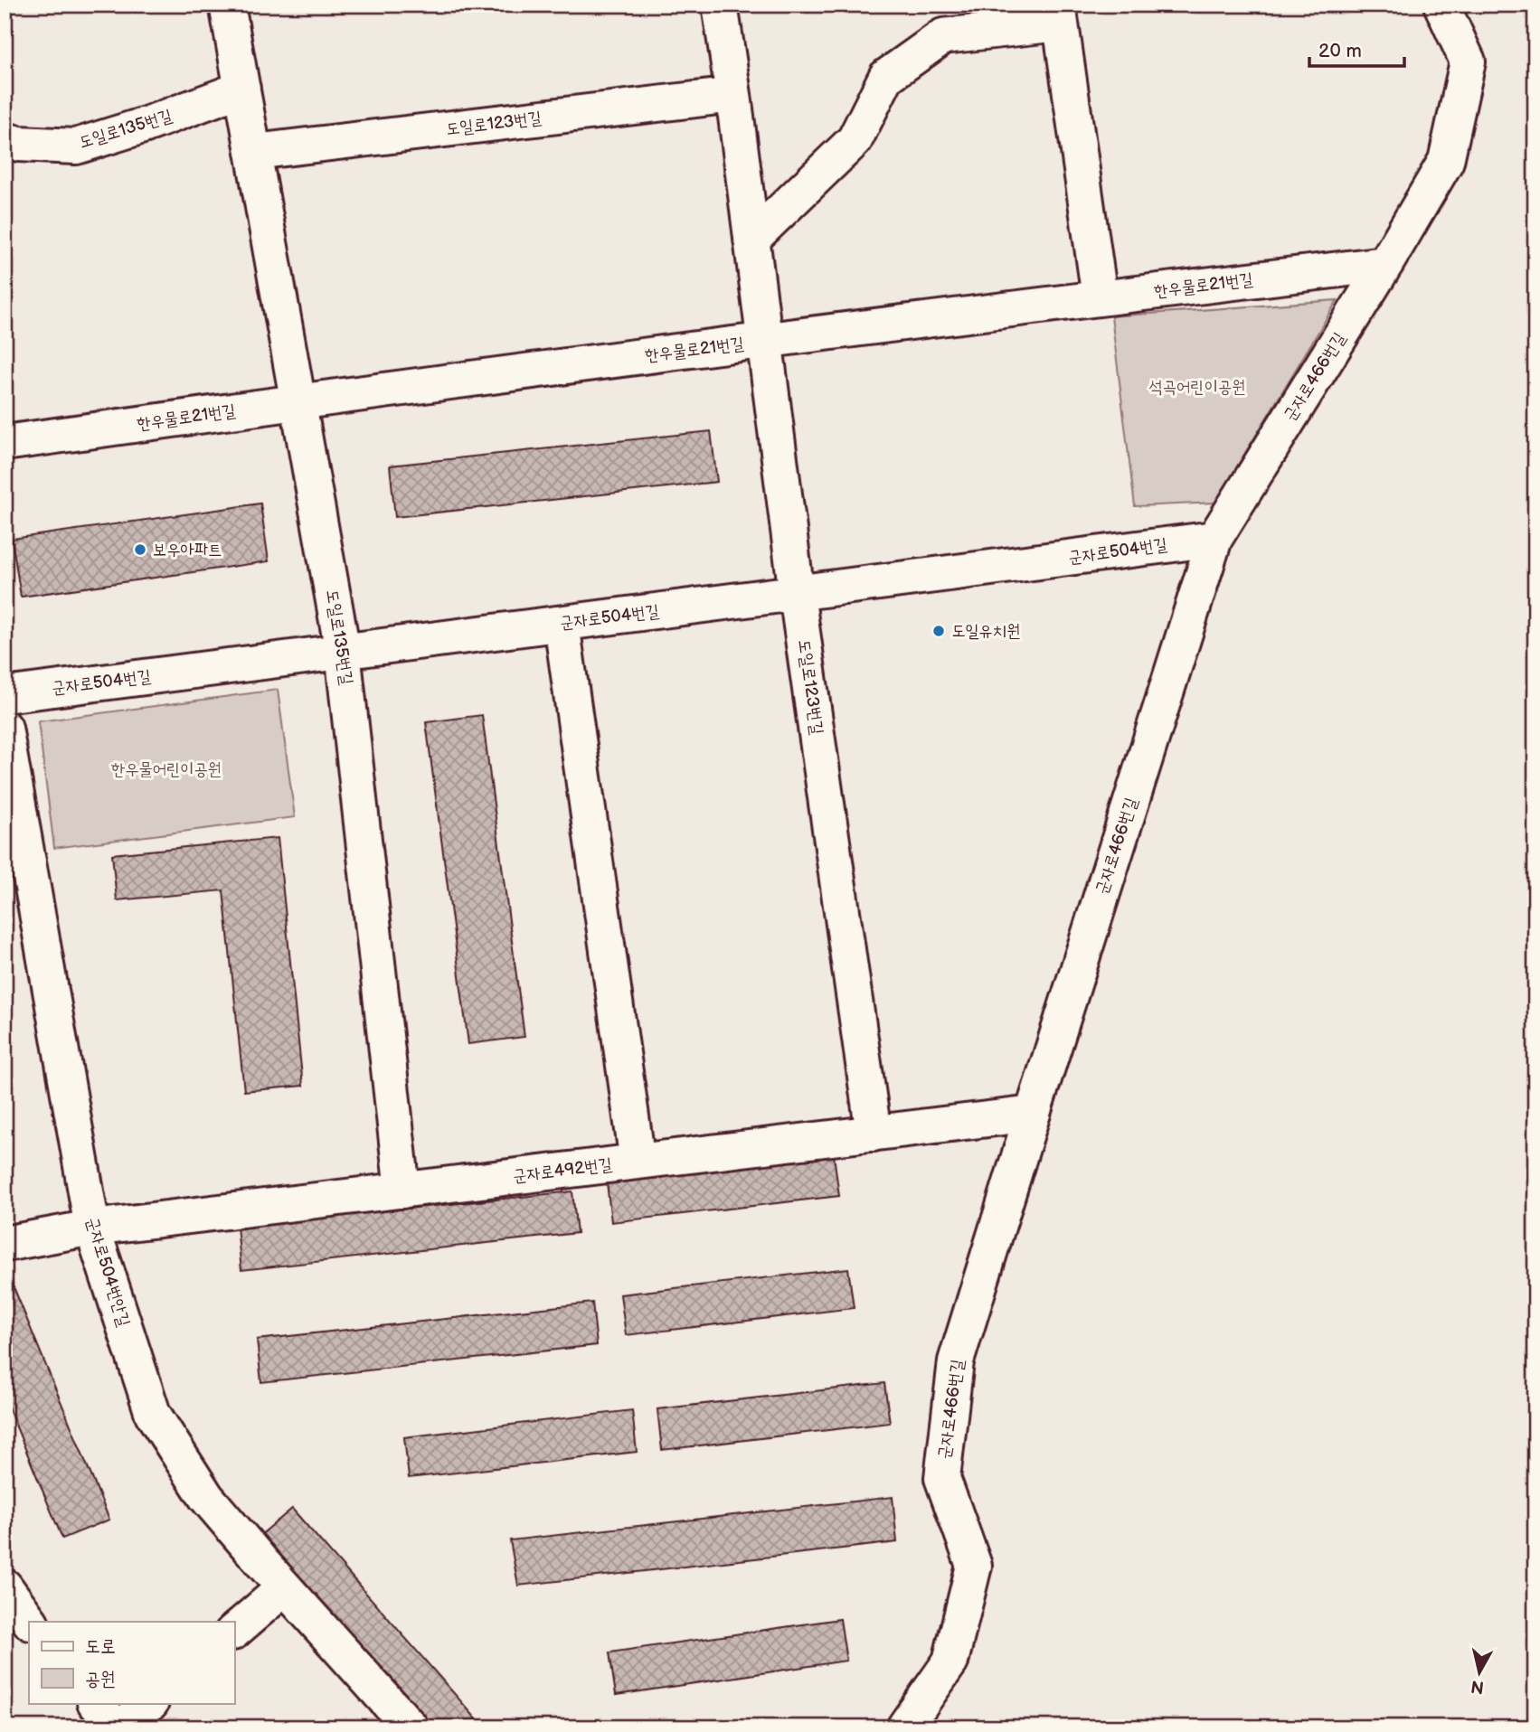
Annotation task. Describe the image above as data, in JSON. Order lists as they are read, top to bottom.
{
  "streets": {
    "street": [
      "도일로123번길",
      "도일로135번길",
      "한우물로21번길",
      "군자로466번길",
      "군자로504번길",
      "군자로492번길",
      "군자로504번안길"
    ]
  },
  "crossings": [
    ["도일로123번길", "도일로135번길"],
    ["도일로123번길", "한우물로21번길"],
    ["도일로123번길", "군자로504번길"],
    ["도일로123번길", "군자로492번길"],
    ["도일로135번길", "한우물로21번길"],
    ["도일로135번길", "군자로504번길"],
    ["도일로135번길", "군자로492번길"],
    ["한우물로21번길", "군자로466번길"],
    ["군자로466번길", "군자로504번길"],
    ["군자로466번길", "군자로492번길"],
    ["군자로492번길", "군자로504번안길"]
  ],
  "parks": ["석곡어린이공원", "한우물어린이공원"],
  "places": ["보우아파트", "도일유치원"],
  "legend": ["도로", "공원"],
  "scale_bar": "20 m",
  "north": "bottom"
}
